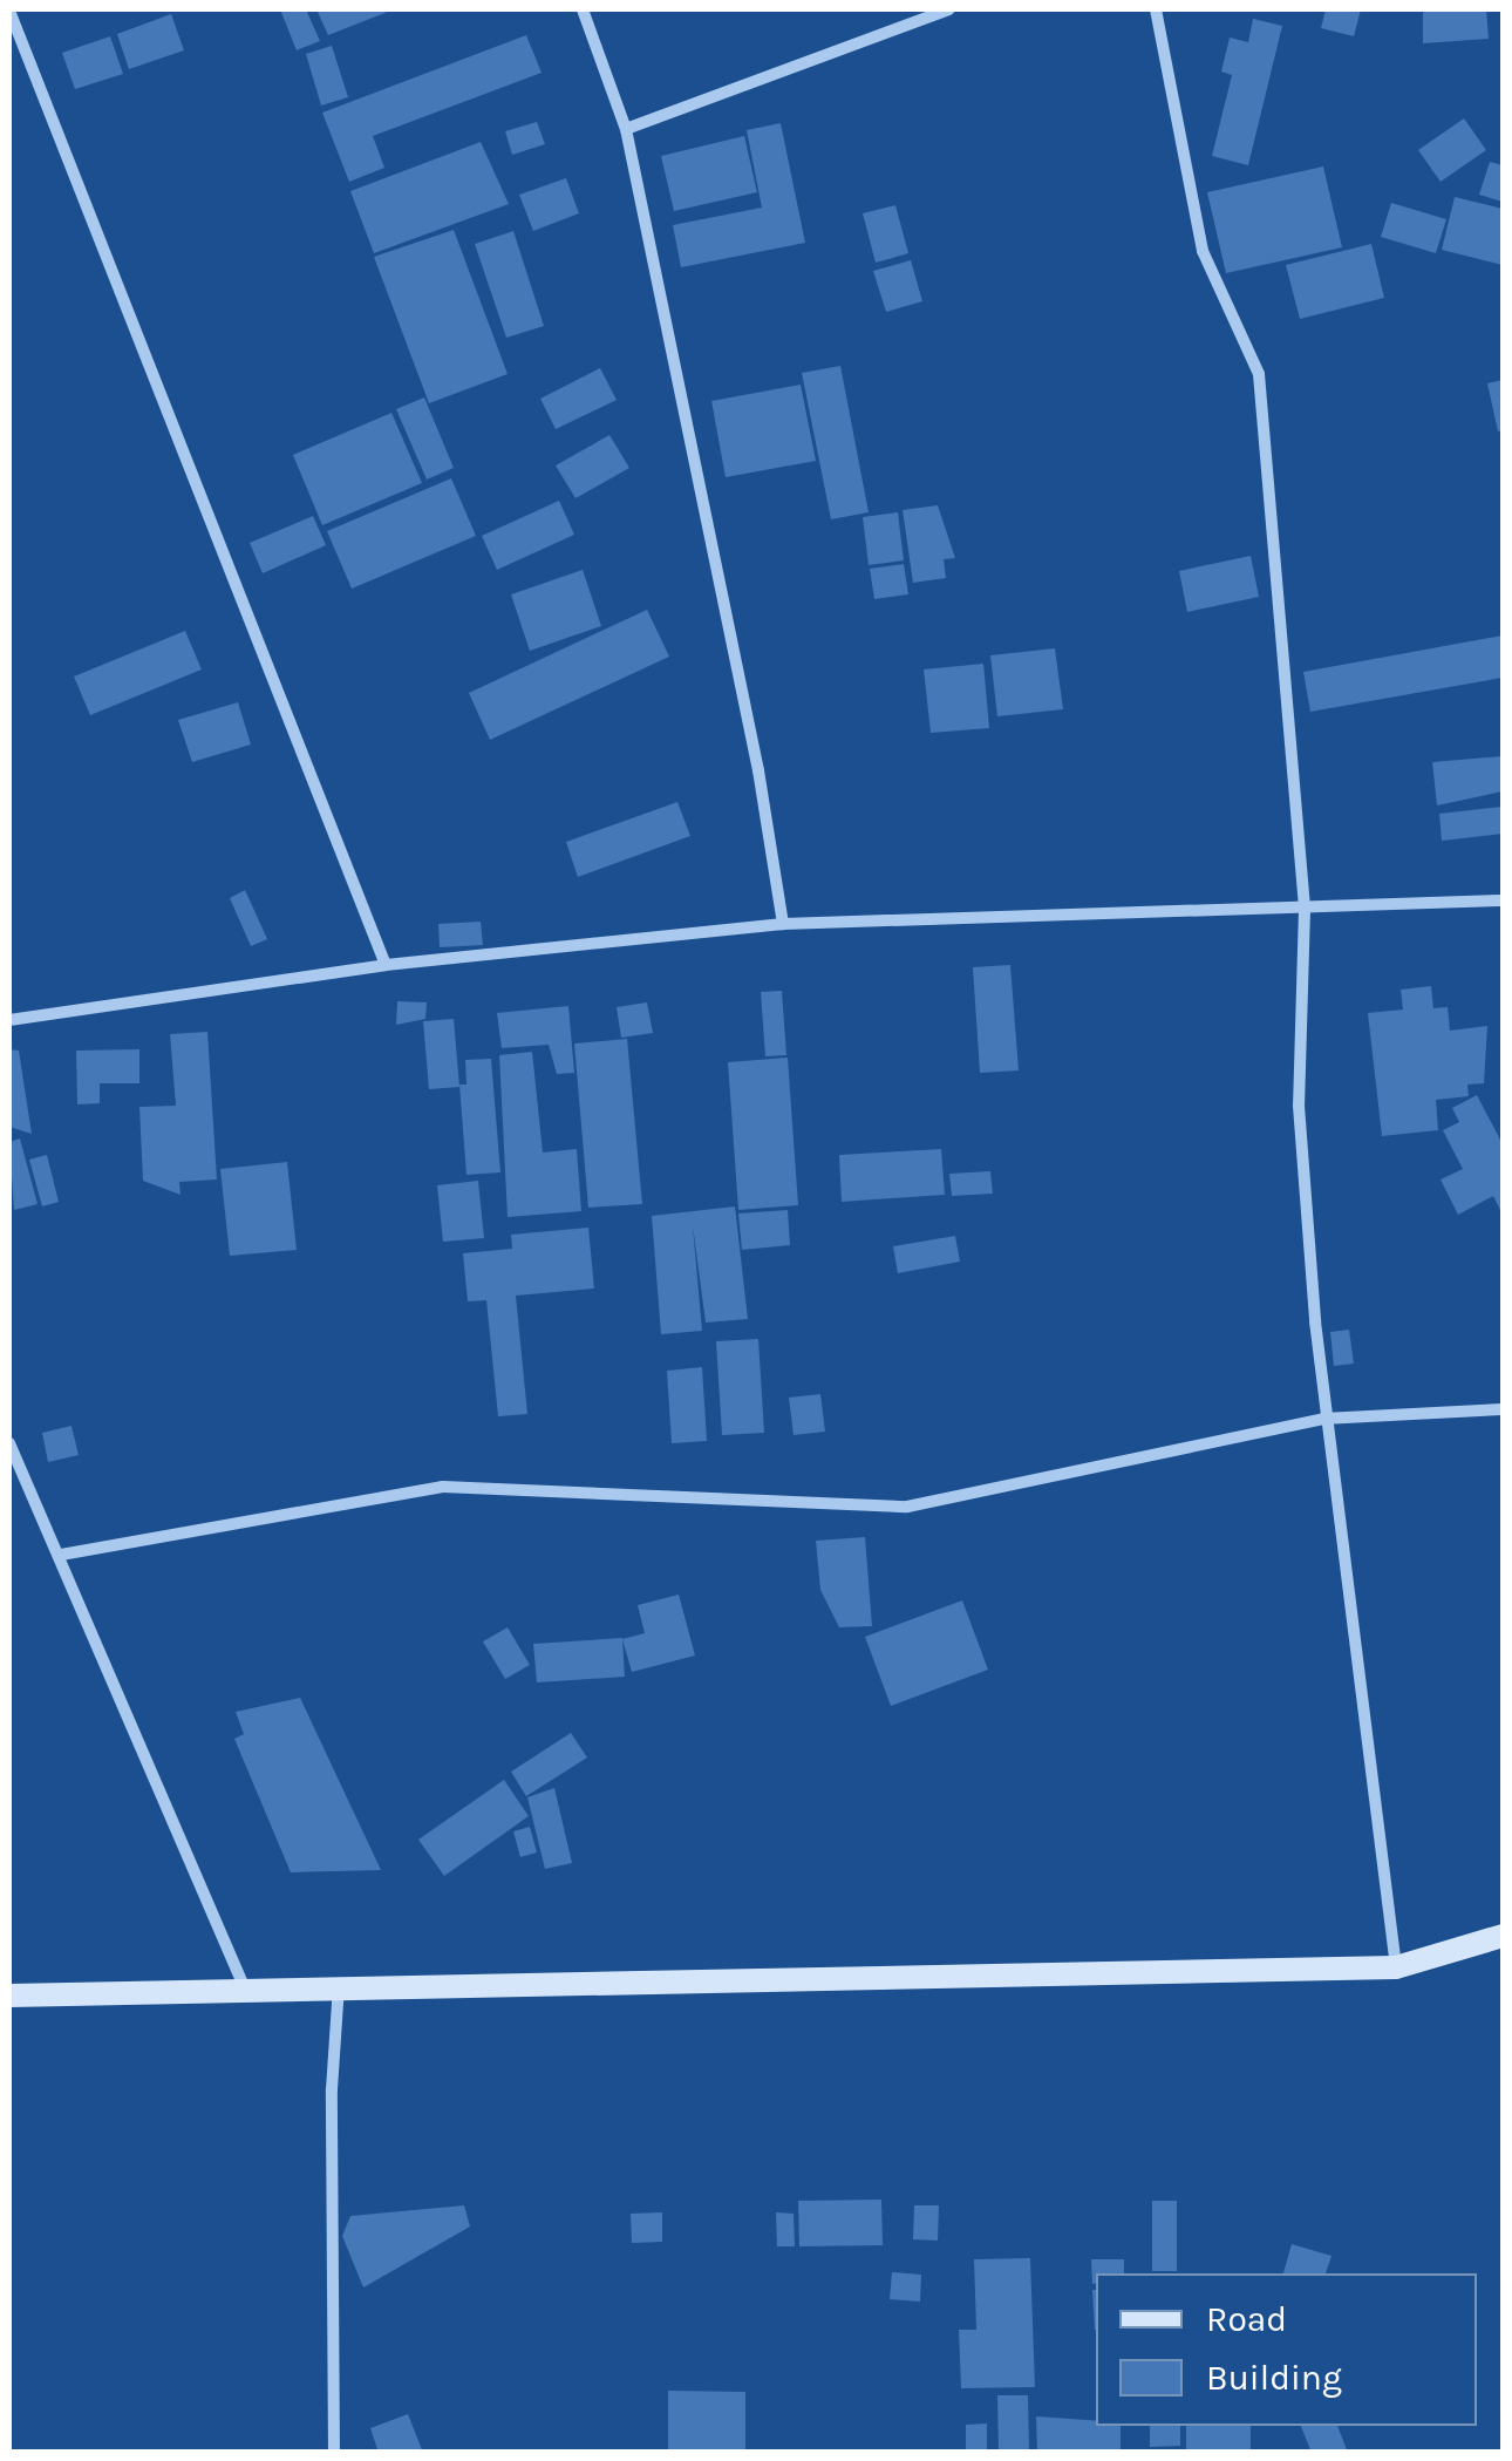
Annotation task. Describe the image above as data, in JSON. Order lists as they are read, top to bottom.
{
  "legend": ["Road", "Building"]
}
